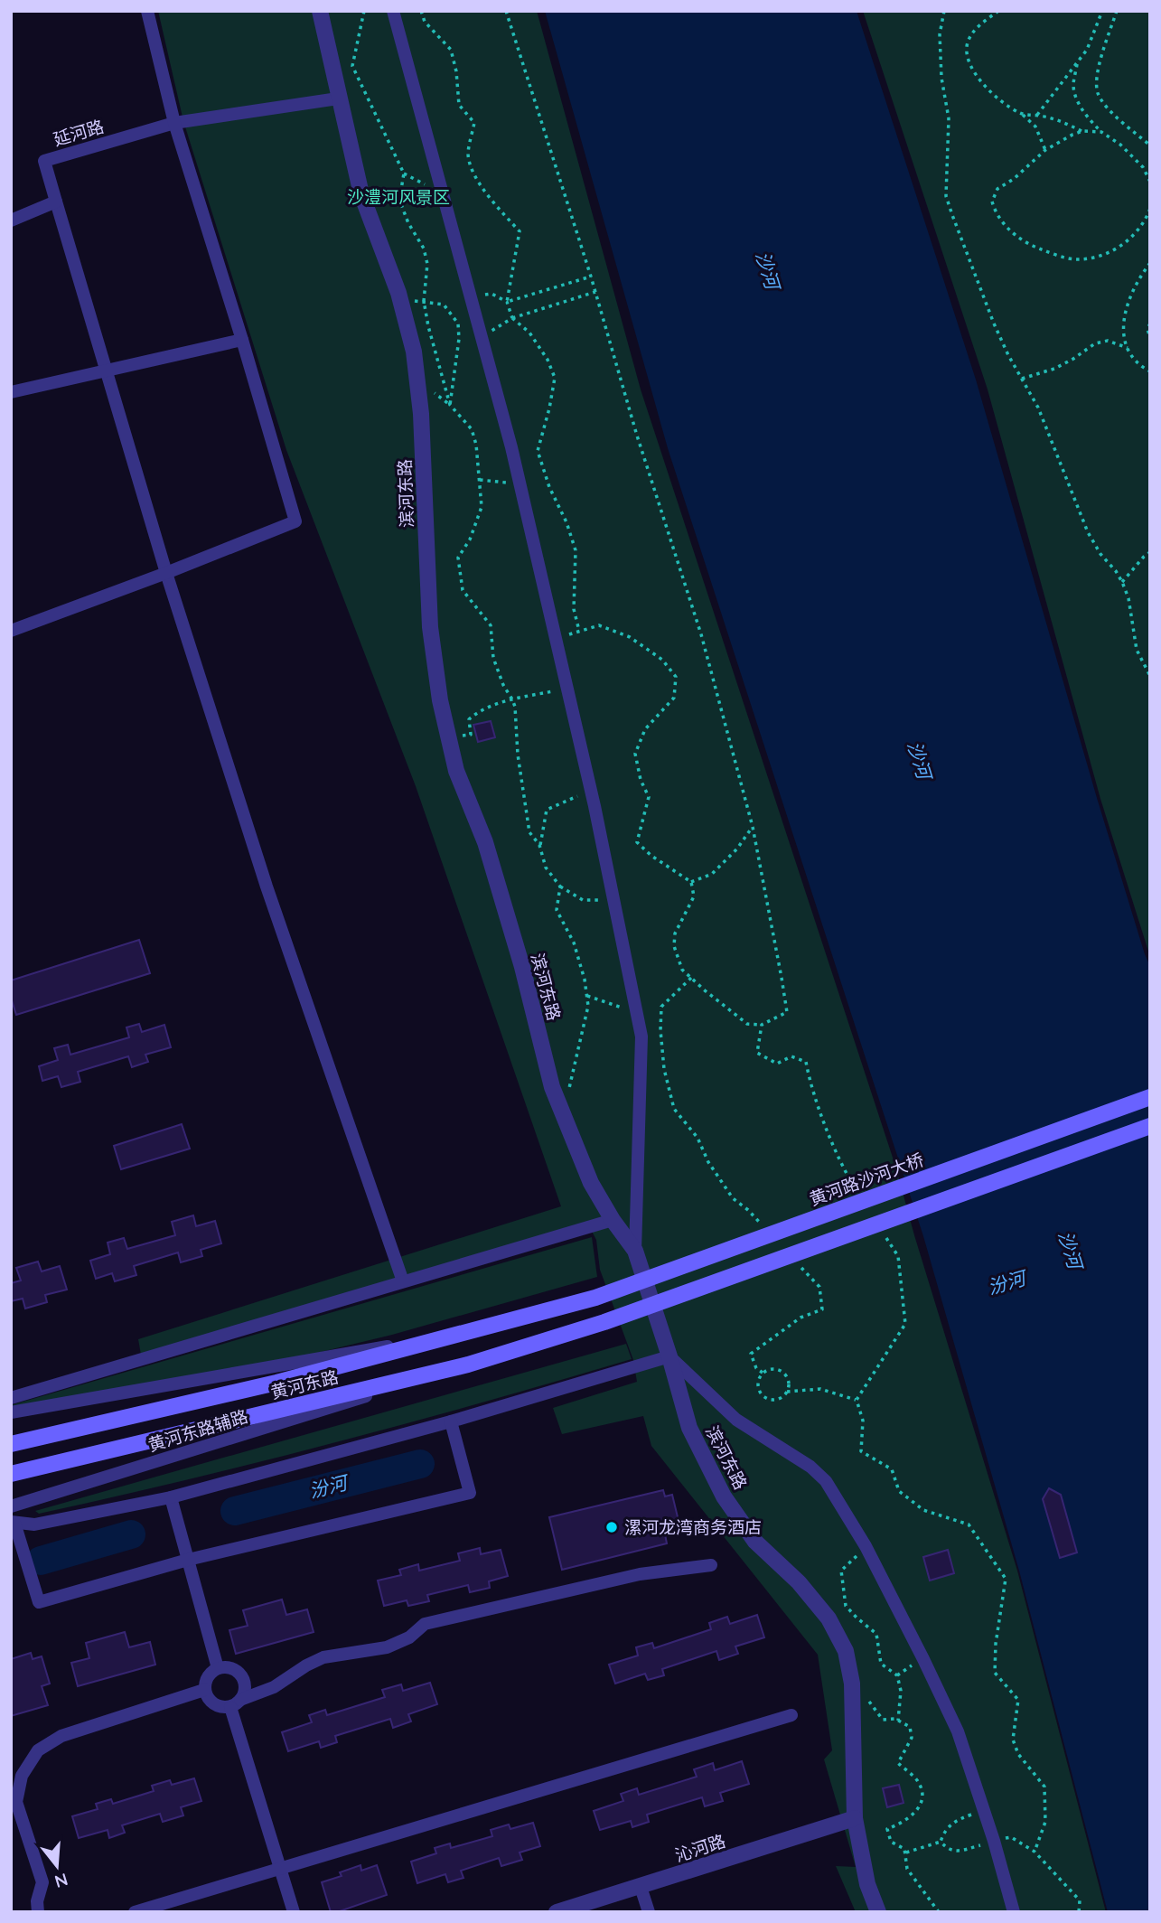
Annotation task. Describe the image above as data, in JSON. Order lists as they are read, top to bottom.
{
  "streets": {
    "main road": ["黄河路沙河大桥", "黄河东路"],
    "street": [
      "延河路",
      "滨河东路",
      "黄河东路辅路",
      "沁河路"
    ]
  },
  "crossings": [
    ["滨河东路", "沁河路"],
    ["黄河路沙河大桥", "黄河东路"],
    ["黄河东路", "黄河东路辅路"]
  ],
  "water": ["沙河", "汾河"],
  "parks": ["沙澧河风景区"],
  "places": ["漯河龙湾商务酒店"],
  "north": "bottom"
}
